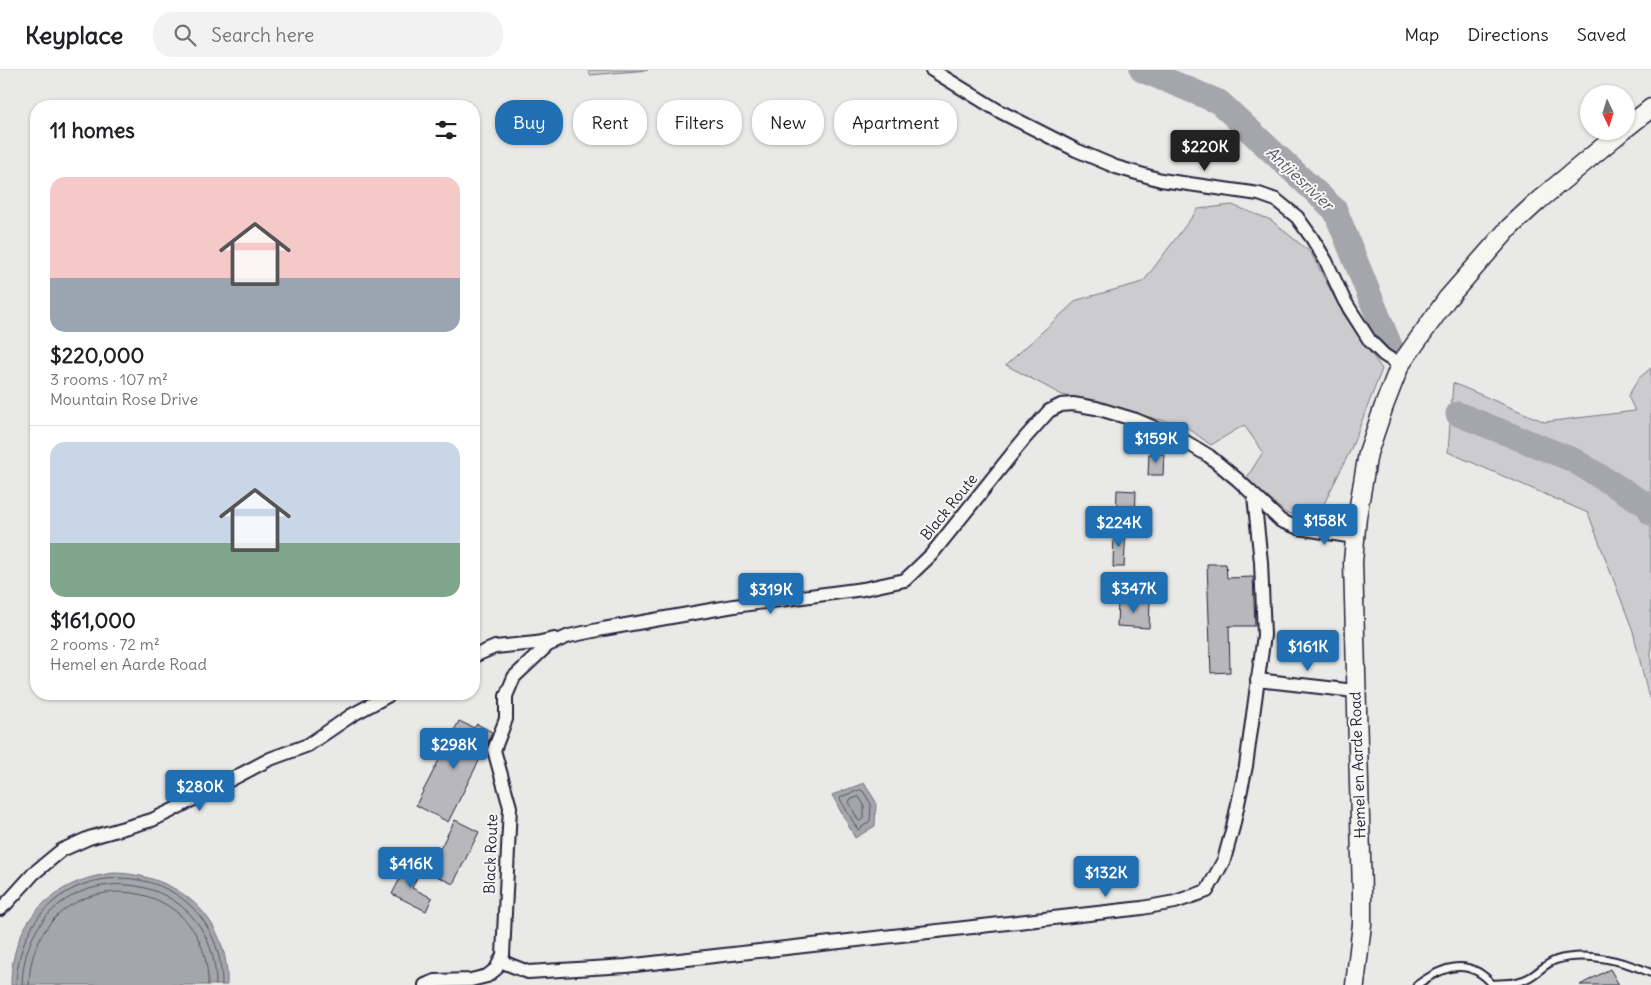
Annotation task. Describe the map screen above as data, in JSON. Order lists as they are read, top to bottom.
{
  "streets": {
    "main road": ["Hemel en Aarde Road"],
    "street": ["Black Route"]
  },
  "crossings": [
    ["Black Route", "Hemel en Aarde Road"]
  ],
  "water": ["Antjiesrivier"],
  "north": "bottom",
  "page": {
    "header": "Keyplace",
    "search": "Search here",
    "nav": ["Map", "Directions", "Saved"],
    "chip": [
      "Buy",
      "Rent",
      "Filters",
      "New",
      "Apartment"
    ],
    "heading": "11 homes",
    "price": [
      "$220K",
      "$159K",
      "$158K",
      "$224K",
      "$347K",
      "$319K",
      "$161K",
      "$298K",
      "$280K",
      "$416K",
      "$132K"
    ],
    "list": [
      {
        "name": "$220,000",
        "note": "3 rooms · 107 m² · Mountain Rose Drive"
      },
      {
        "name": "$161,000",
        "note": "2 rooms · 72 m² · Hemel en Aarde Road"
      }
    ]
  }
}
